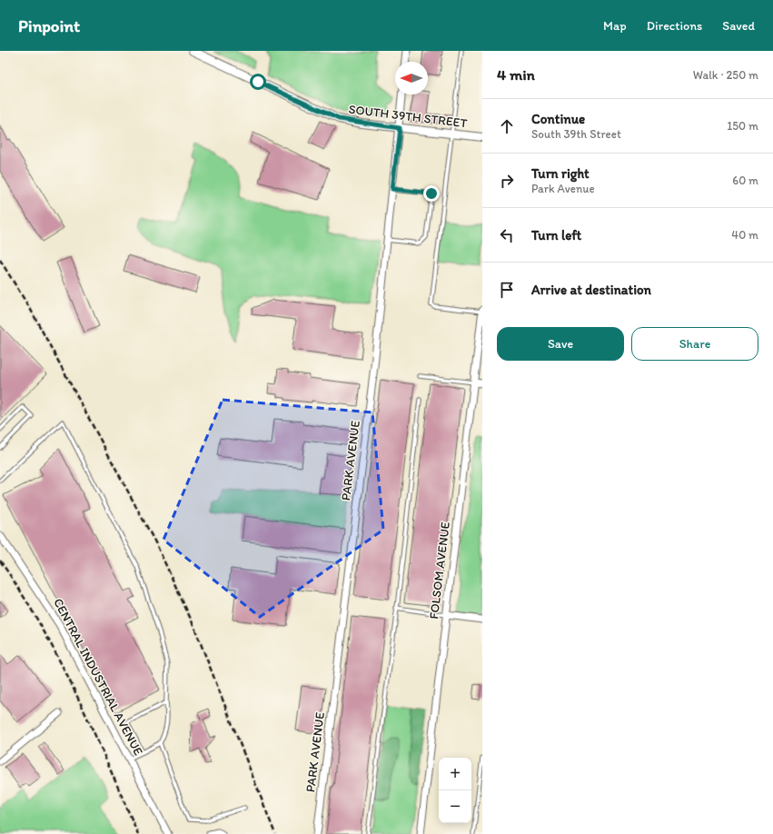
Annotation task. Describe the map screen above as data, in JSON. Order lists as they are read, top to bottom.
{
  "streets": {
    "street": [
      "SOUTH 39TH STREET",
      "PARK AVENUE",
      "FOLSOM AVENUE",
      "CENTRAL INDUSTRIAL AVENUE"
    ]
  },
  "crossings": [
    ["SOUTH 39TH STREET", "PARK AVENUE"]
  ],
  "north": "left",
  "page": {
    "header": "Pinpoint",
    "nav": ["Map", "Directions", "Saved"],
    "heading": ["4 min", "Walk · 250 m"],
    "list": [
      ["Continue", "South 39th Street", "150 m"],
      ["Turn right", "Park Avenue", "60 m"],
      ["Turn left", "40 m"],
      "Arrive at destination"
    ],
    "buttons": ["Save", "Share"],
    "map_buttons": ["+", "−"]
  }
}
